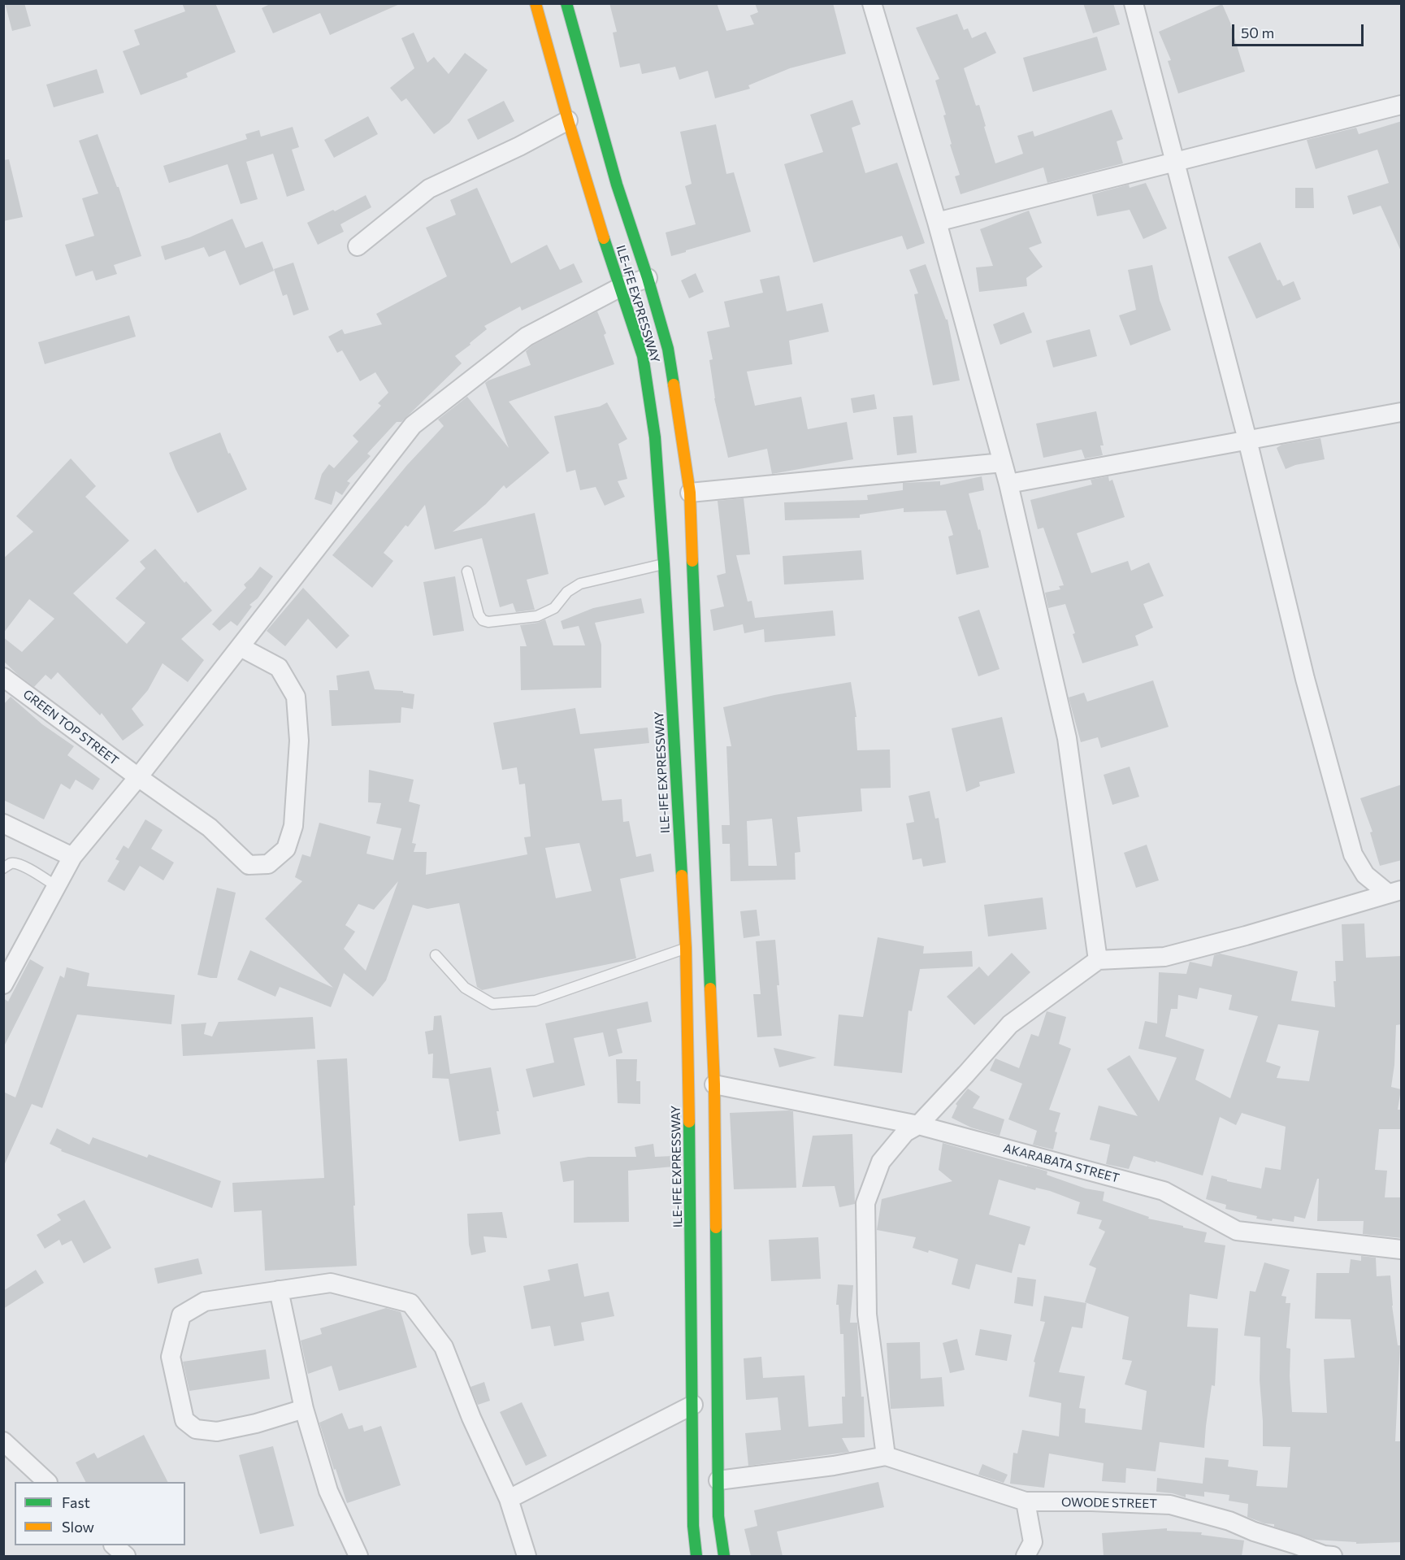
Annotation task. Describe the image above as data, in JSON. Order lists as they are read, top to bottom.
{
  "streets": {
    "main road": ["ILE-IFE EXPRESSWAY"],
    "street": ["GREEN TOP STREET", "AKARABATA STREET", "OWODE STREET"]
  },
  "crossings": [
    ["ILE-IFE EXPRESSWAY", "AKARABATA STREET"],
    ["ILE-IFE EXPRESSWAY", "OWODE STREET"]
  ],
  "legend": ["Fast", "Slow"],
  "scale_bar": "50 m"
}
